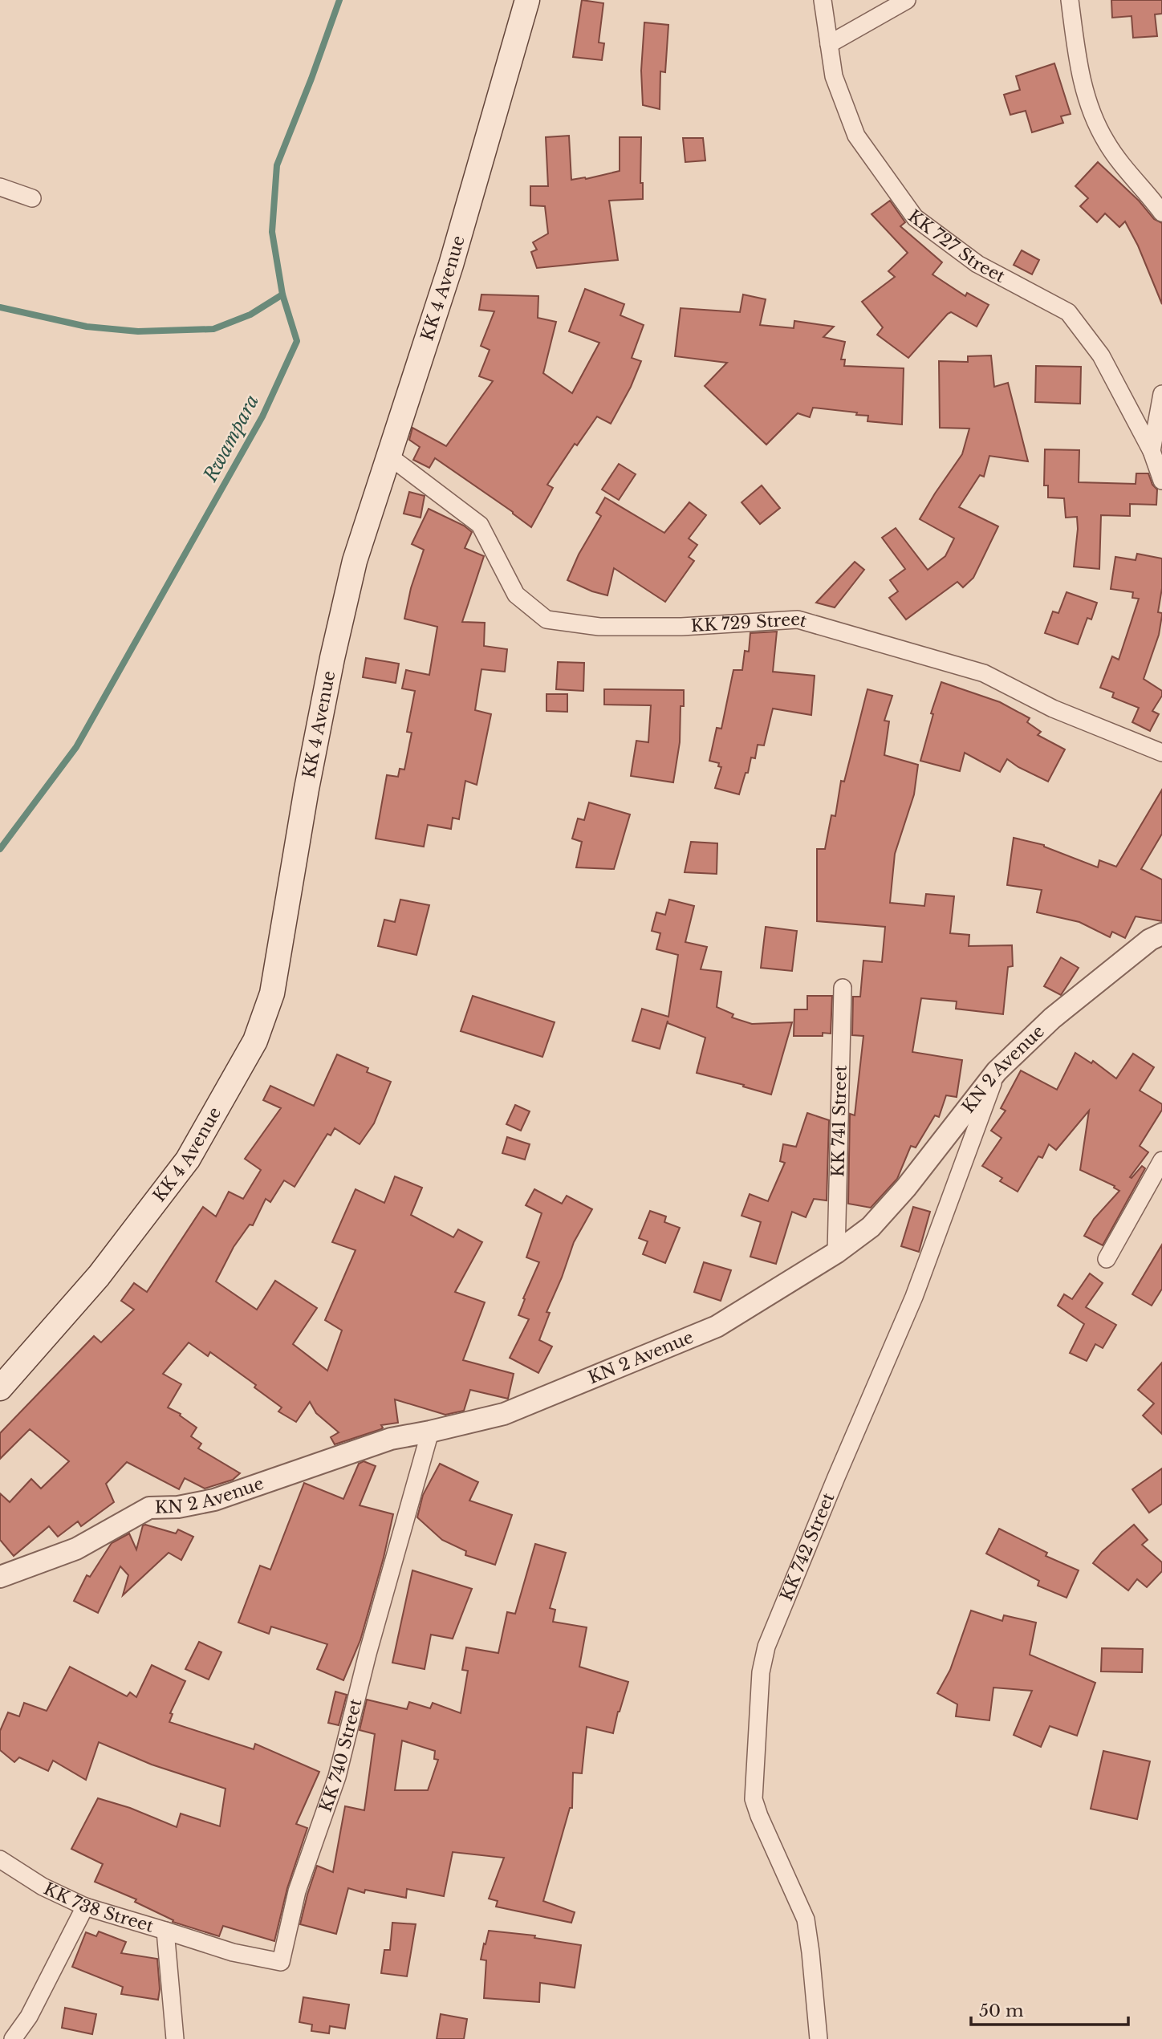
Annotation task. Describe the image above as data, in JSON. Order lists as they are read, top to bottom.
{
  "streets": {
    "main road": ["KK 4 Avenue"],
    "street": [
      "KK 727 Street",
      "KK 729 Street",
      "KN 2 Avenue",
      "KK 741 Street",
      "KK 742 Street",
      "KK 740 Street",
      "KK 738 Street"
    ]
  },
  "crossings": [
    ["KK 4 Avenue", "KK 729 Street"],
    ["KN 2 Avenue", "KK 741 Street"],
    ["KN 2 Avenue", "KK 742 Street"],
    ["KN 2 Avenue", "KK 740 Street"],
    ["KK 740 Street", "KK 738 Street"]
  ],
  "water": ["Rwampara"],
  "scale_bar": "50 m"
}
